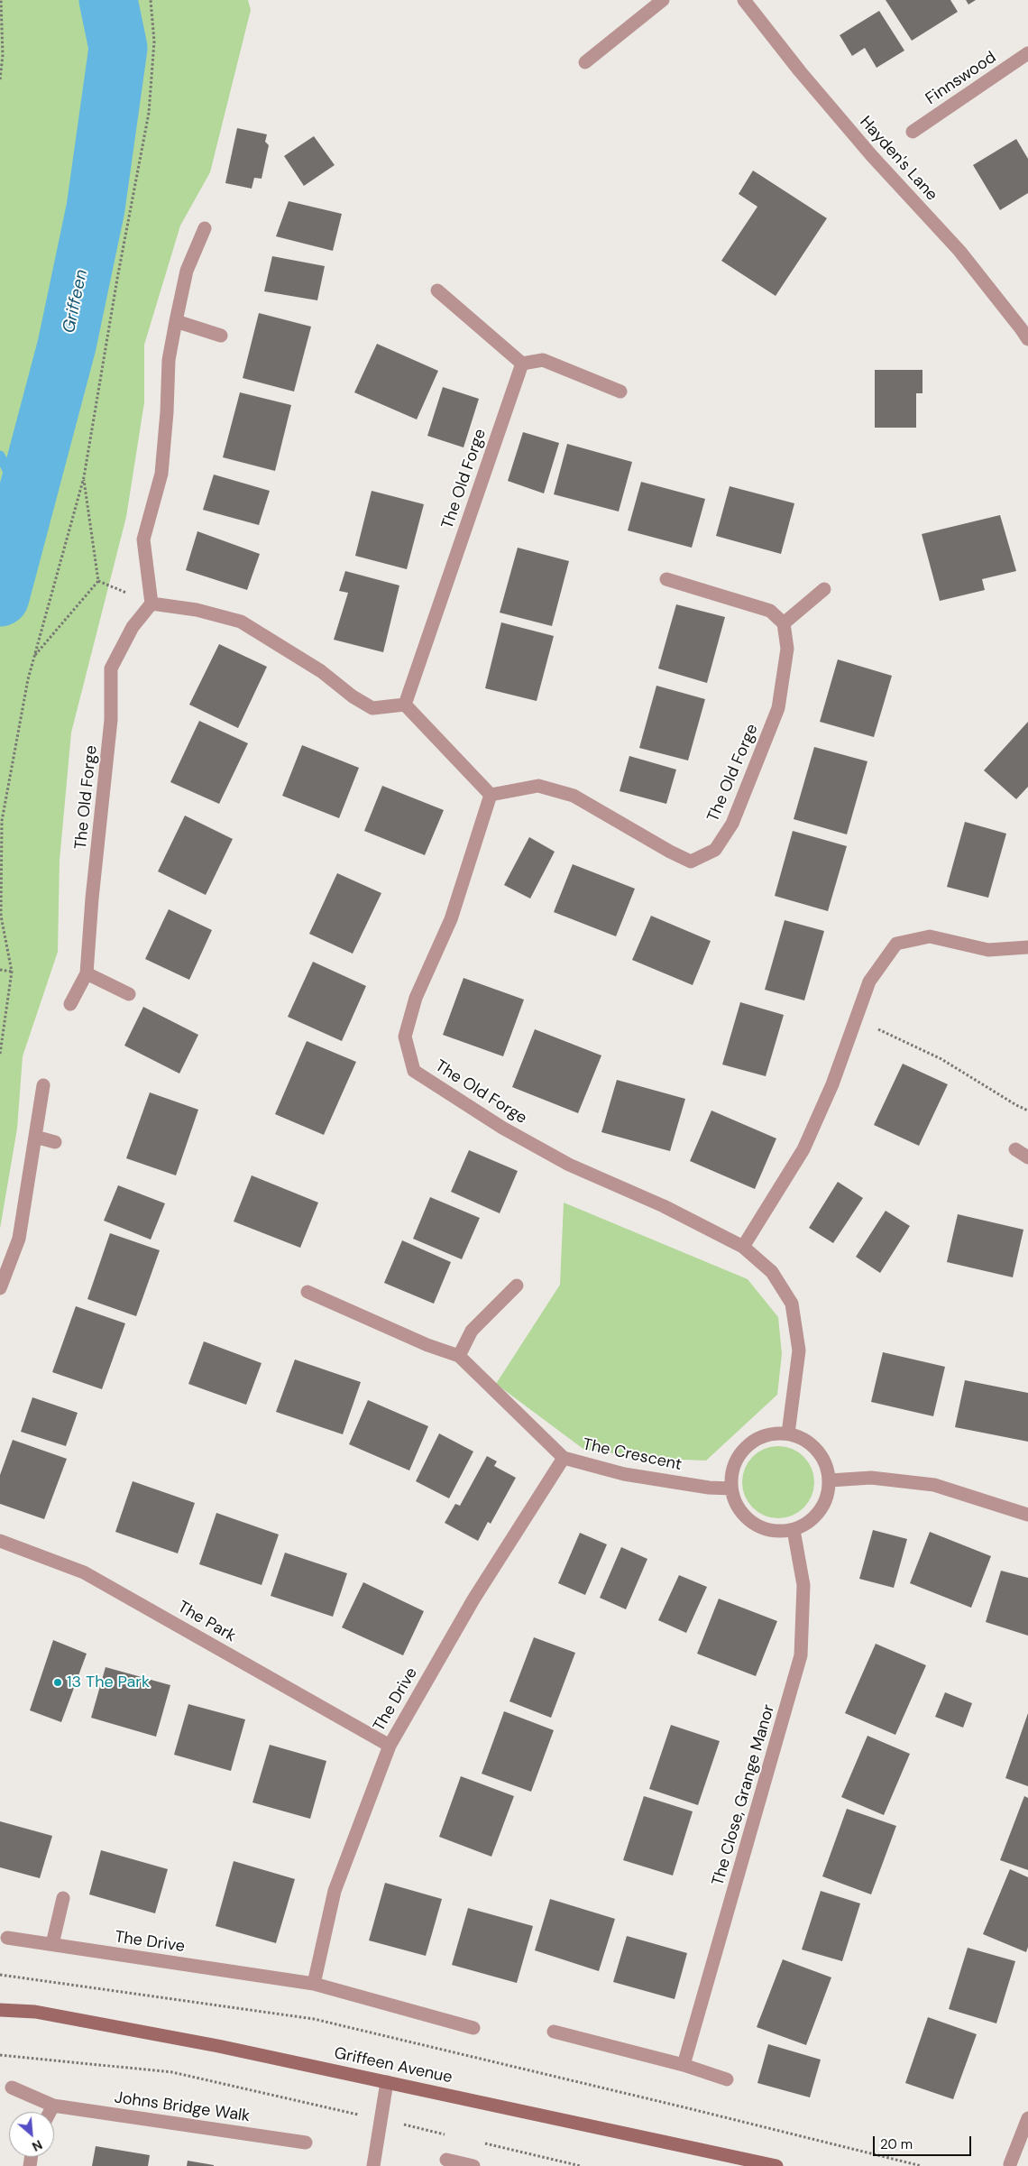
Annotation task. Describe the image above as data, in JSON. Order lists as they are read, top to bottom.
{
  "streets": {
    "street": [
      "Finnswood",
      "Hayden's Lane",
      "The Old Forge",
      "The Crescent",
      "The Park",
      "The Drive",
      "The Close, Grange Manor",
      "Griffeen Avenue",
      "Johns Bridge Walk"
    ]
  },
  "crossings": [
    ["The Old Forge", "The Crescent"],
    ["The Old Forge", "The Close, Grange Manor"],
    ["The Crescent", "The Drive"],
    ["The Crescent", "The Close, Grange Manor"],
    ["The Park", "The Drive"]
  ],
  "water": ["Griffeen"],
  "places": ["13 The Park"],
  "scale_bar": "20 m",
  "north": "bottom right"
}
